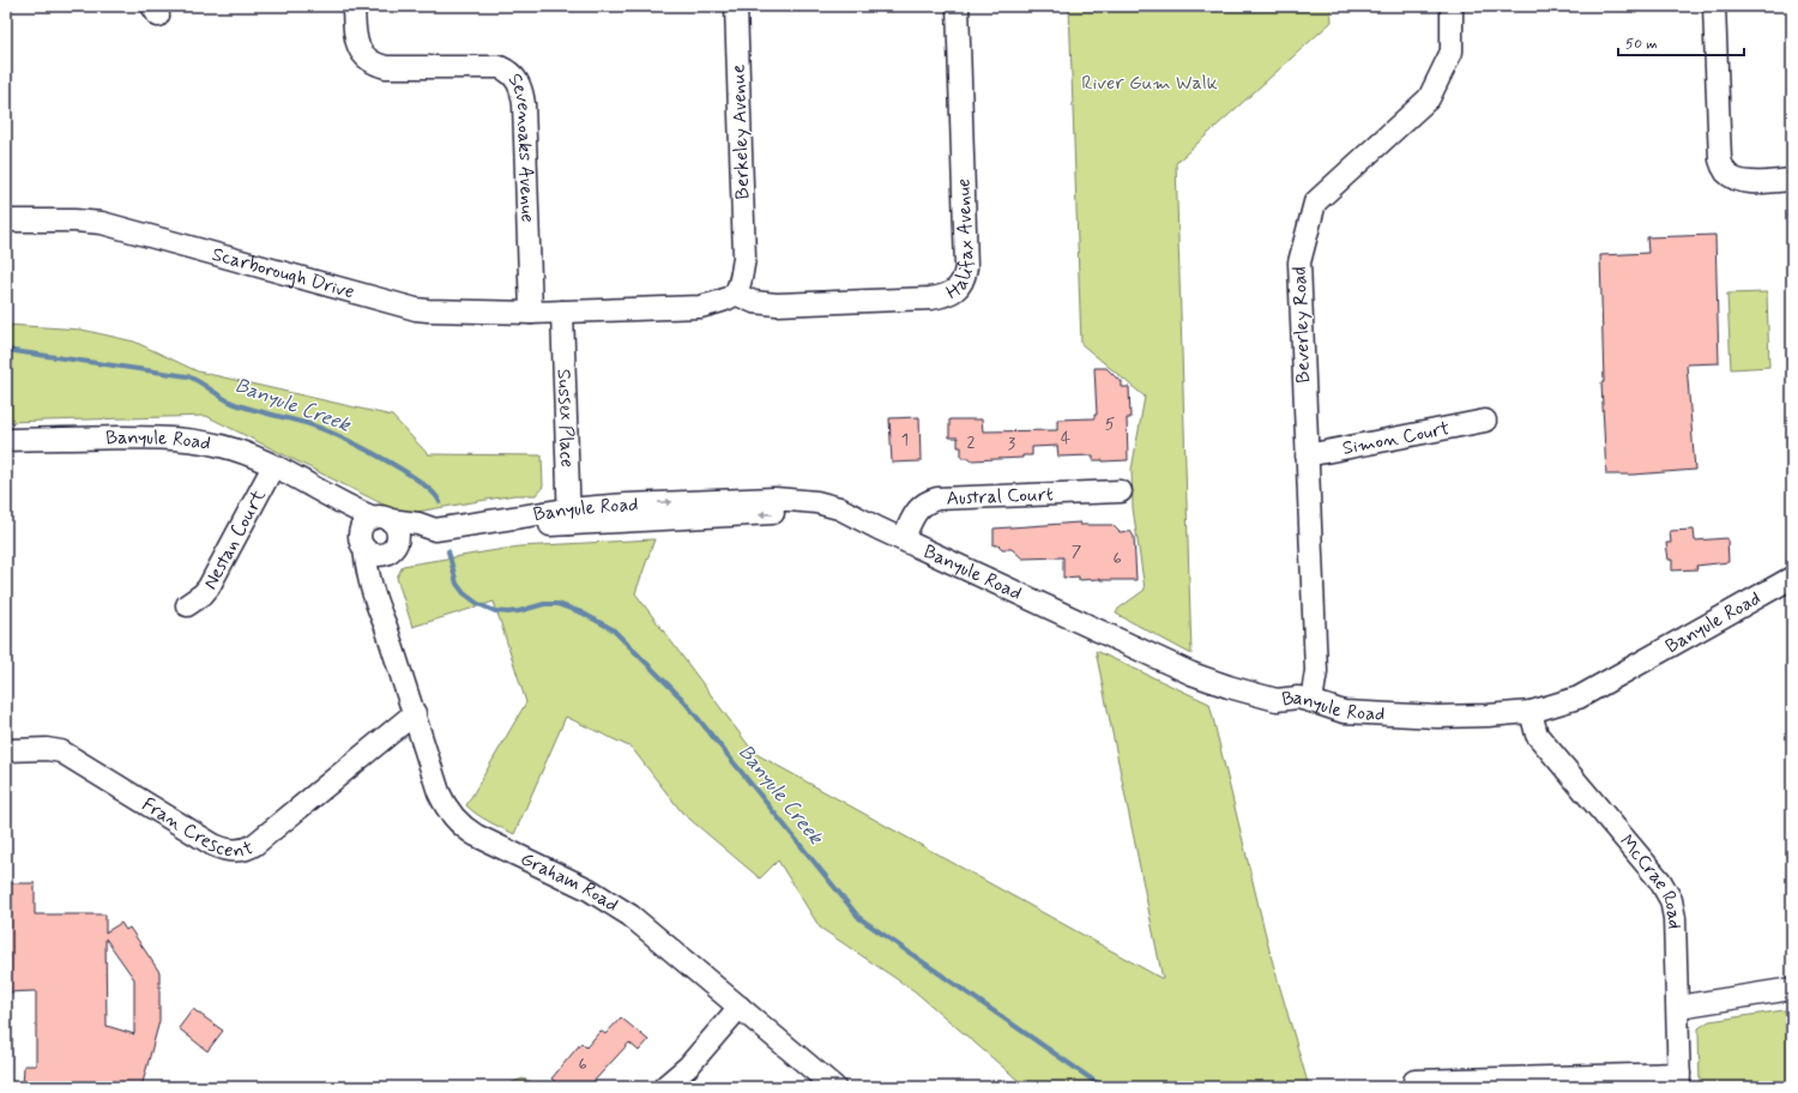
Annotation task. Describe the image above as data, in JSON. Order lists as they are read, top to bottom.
{
  "streets": {
    "street": [
      "Berkeley Avenue",
      "Sevenoaks Avenue",
      "Halifax Avenue",
      "Scarborough Drive",
      "Beverley Road",
      "Sussex Place",
      "Simon Court",
      "Banyule Road",
      "Austral Court",
      "Nestan Court",
      "Fran Crescent",
      "Graham Road",
      "McCrae Road"
    ]
  },
  "crossings": [
    ["Berkeley Avenue", "Halifax Avenue"],
    ["Sevenoaks Avenue", "Scarborough Drive"],
    ["Scarborough Drive", "Sussex Place"],
    ["Beverley Road", "Simon Court"],
    ["Beverley Road", "Banyule Road"],
    ["Sussex Place", "Banyule Road"],
    ["Banyule Road", "Austral Court"],
    ["Banyule Road", "Nestan Court"],
    ["Banyule Road", "Graham Road"],
    ["Banyule Road", "McCrae Road"],
    ["Fran Crescent", "Graham Road"]
  ],
  "water": ["Banyule Creek"],
  "parks": ["River Gum Walk"],
  "house_numbers": [
    "5",
    "4",
    "1",
    "2",
    "3",
    "7",
    "6",
    "6"
  ],
  "scale_bar": "50 m"
}
